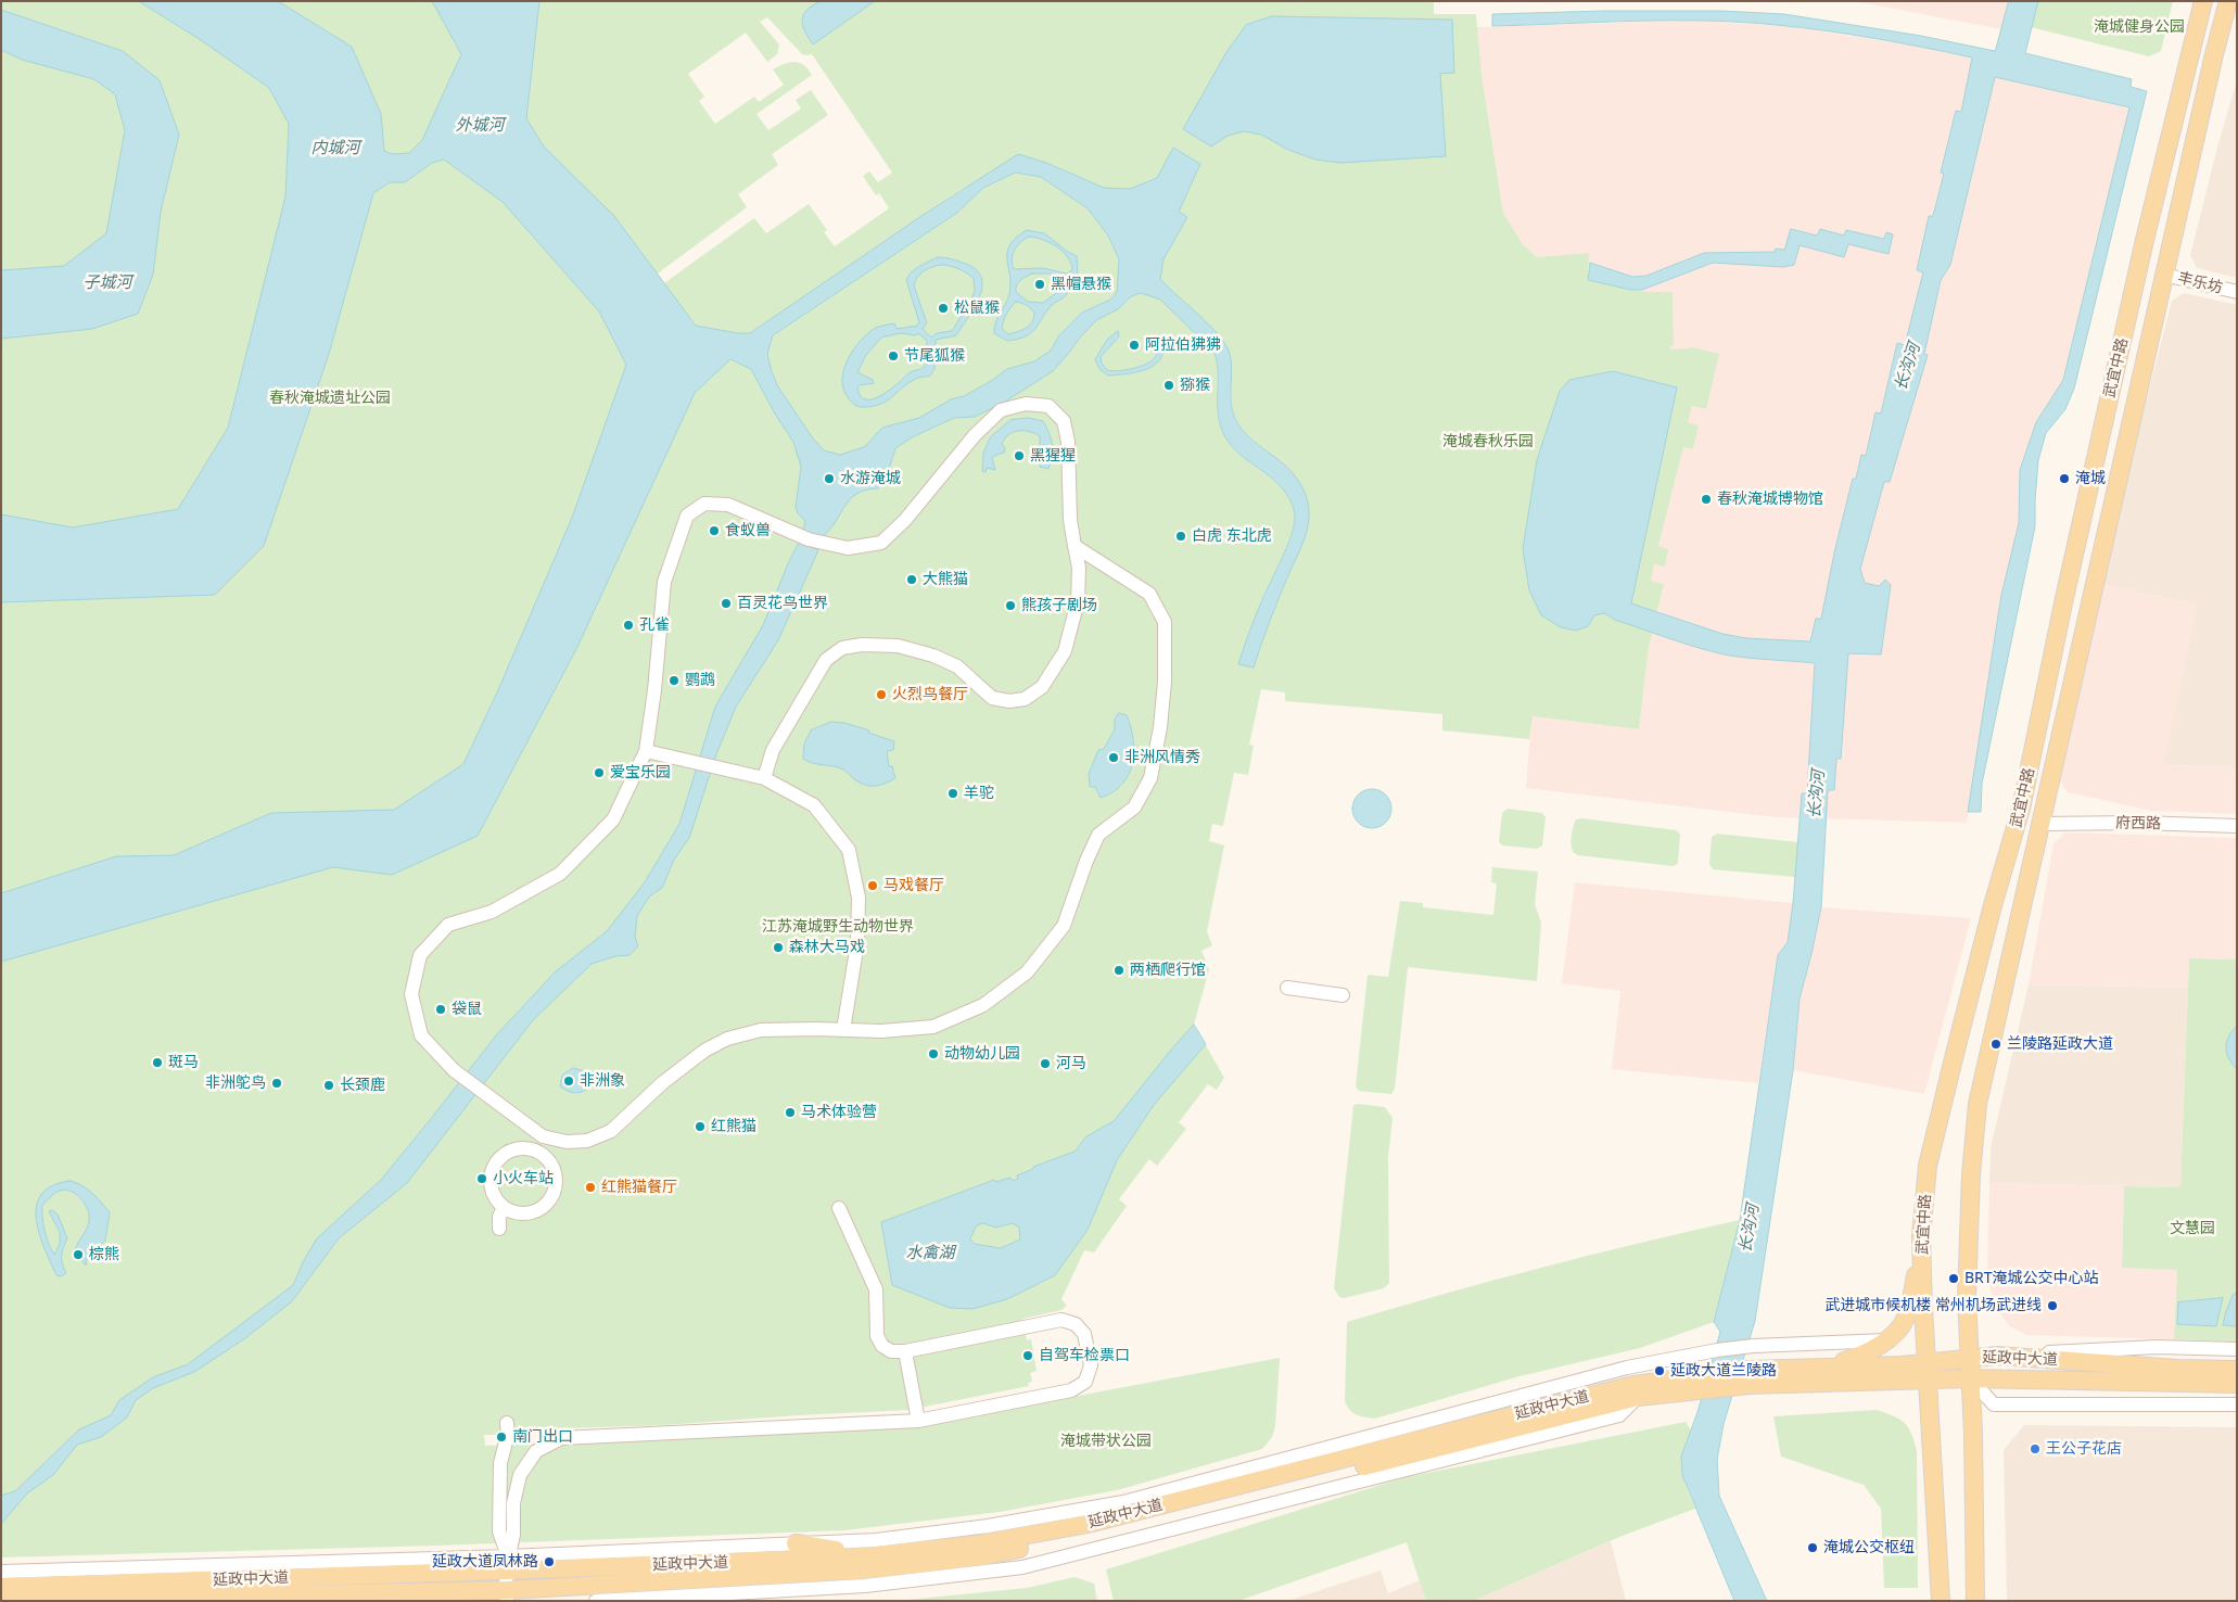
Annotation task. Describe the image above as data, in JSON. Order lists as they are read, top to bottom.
{
  "streets": {
    "main road": ["武宜中路", "延政中大道"],
    "street": ["丰乐坊", "府西路"]
  },
  "crossings": [
    ["丰乐坊", "武宜中路"],
    ["武宜中路", "府西路"],
    ["武宜中路", "延政中大道"]
  ],
  "water": [
    "外城河",
    "内城河",
    "子城河",
    "长沟河",
    "水禽湖"
  ],
  "parks": [
    "淹城健身公园",
    "春秋淹城遗址公园",
    "淹城春秋乐园",
    "江苏淹城野生动物世界",
    "文慧园",
    "淹城带状公园"
  ],
  "places": [
    "黑帽悬猴",
    "松鼠猴",
    "阿拉伯狒狒",
    "节尾狐猴",
    "猕猴",
    "黑猩猩",
    "水游淹城",
    "淹城",
    "春秋淹城博物馆",
    "食蚁兽",
    "白虎 东北虎",
    "大熊猫",
    "百灵花鸟世界",
    "熊孩子剧场",
    "孔雀",
    "鹦鹉",
    "火烈鸟餐厅",
    "非洲风情秀",
    "爱宝乐园",
    "羊驼",
    "马戏餐厅",
    "森林大马戏",
    "两栖爬行馆",
    "袋鼠",
    "兰陵路延政大道",
    "动物幼儿园",
    "斑马",
    "河马",
    "非洲象",
    "非洲鸵鸟",
    "长颈鹿",
    "马术体验营",
    "红熊猫",
    "小火车站",
    "红熊猫餐厅",
    "棕熊",
    "BRT淹城公交中心站",
    "武进城市候机楼 常州机场武进线",
    "自驾车检票口",
    "延政大道兰陵路",
    "南门出口",
    "王公子花店",
    "淹城公交枢纽",
    "延政大道凤林路"
  ]
}
